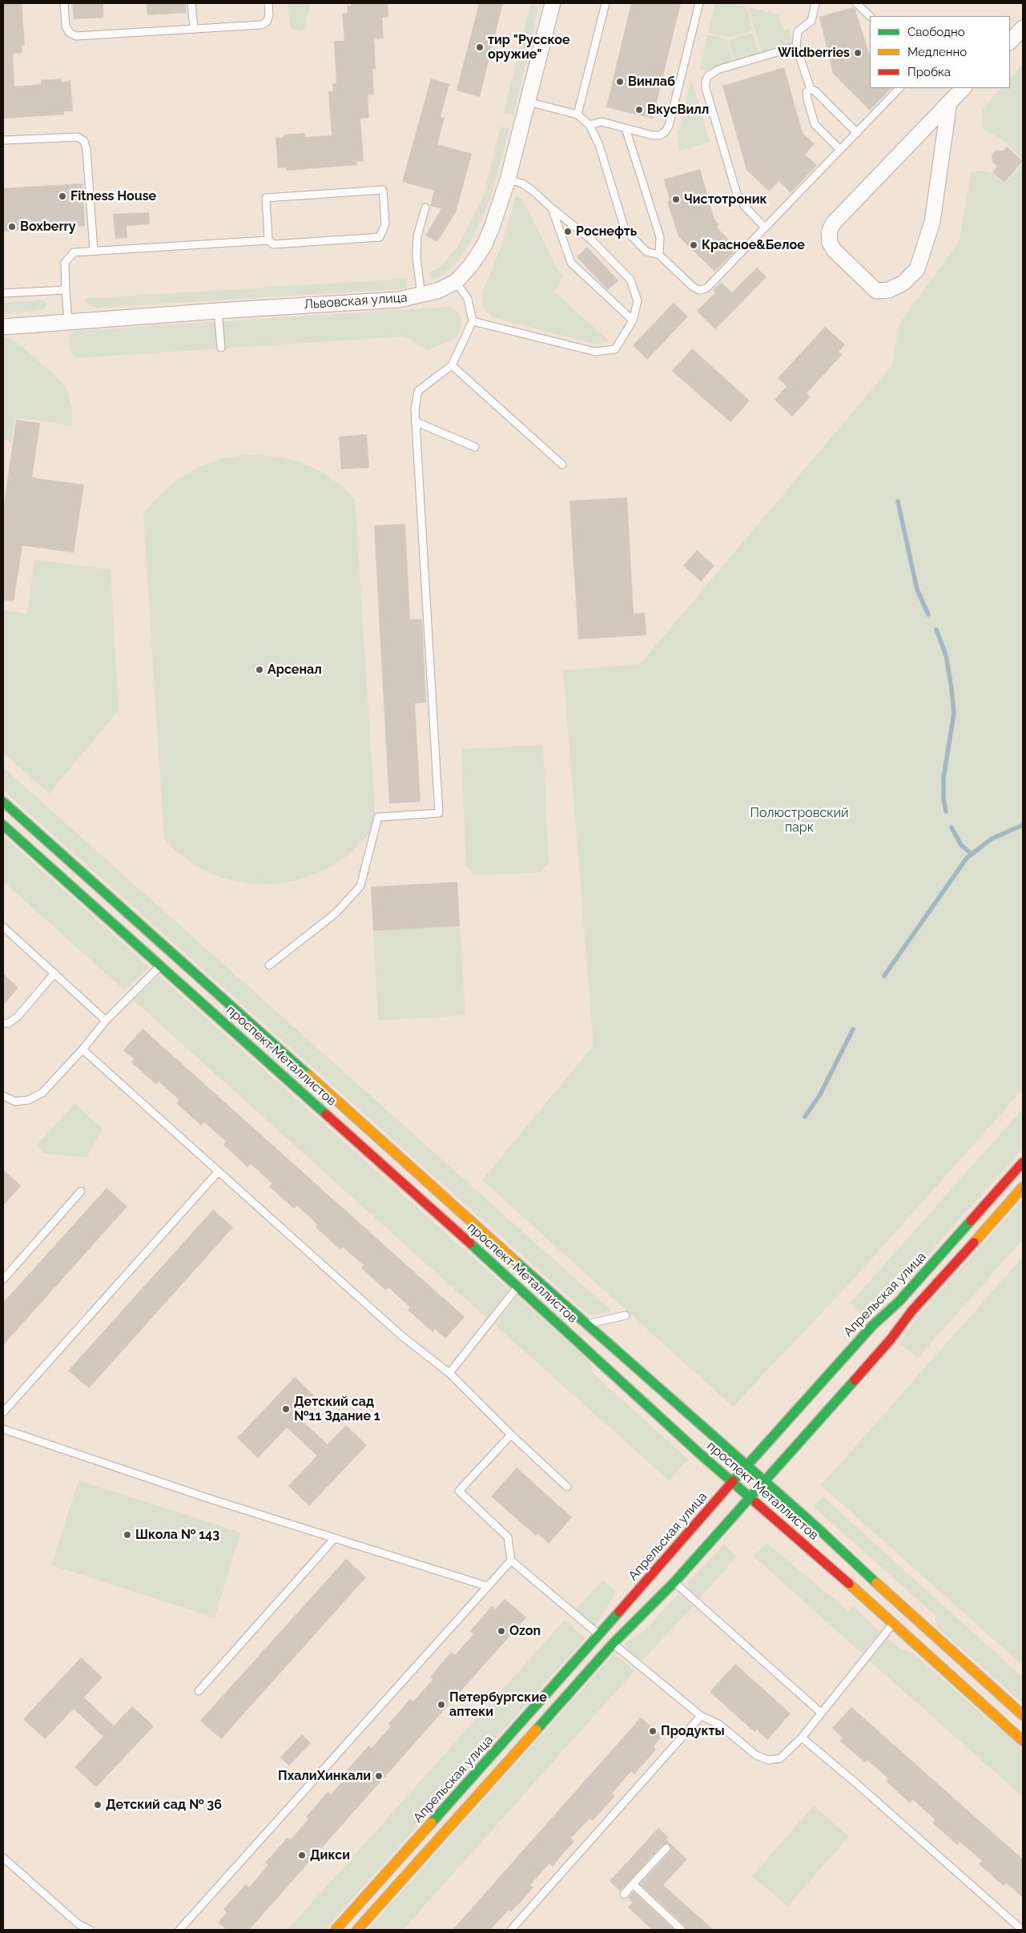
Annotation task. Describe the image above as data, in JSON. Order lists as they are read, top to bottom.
{
  "streets": {
    "street": ["Львовская улица", "проспект Металлистов", "Апрельская улица"]
  },
  "crossings": [
    ["проспект Металлистов", "Апрельская улица"]
  ],
  "parks": ["Полюстровский парк"],
  "places": [
    "тир \"Русское оружие\"",
    "Wildberries",
    "Винлаб",
    "ВкусВилл",
    "Fitness House",
    "Чистотроник",
    "Boxberry",
    "Роснефть",
    "Красное&Белое",
    "Арсенал",
    "Детский сад №11 Здание 1",
    "Школа № 143",
    "Ozon",
    "Петербургские аптеки",
    "Продукты",
    "ПхалиХинкали",
    "Детский сад № 36",
    "Дикси"
  ],
  "legend": ["Свободно", "Медленно", "Пробка"]
}
